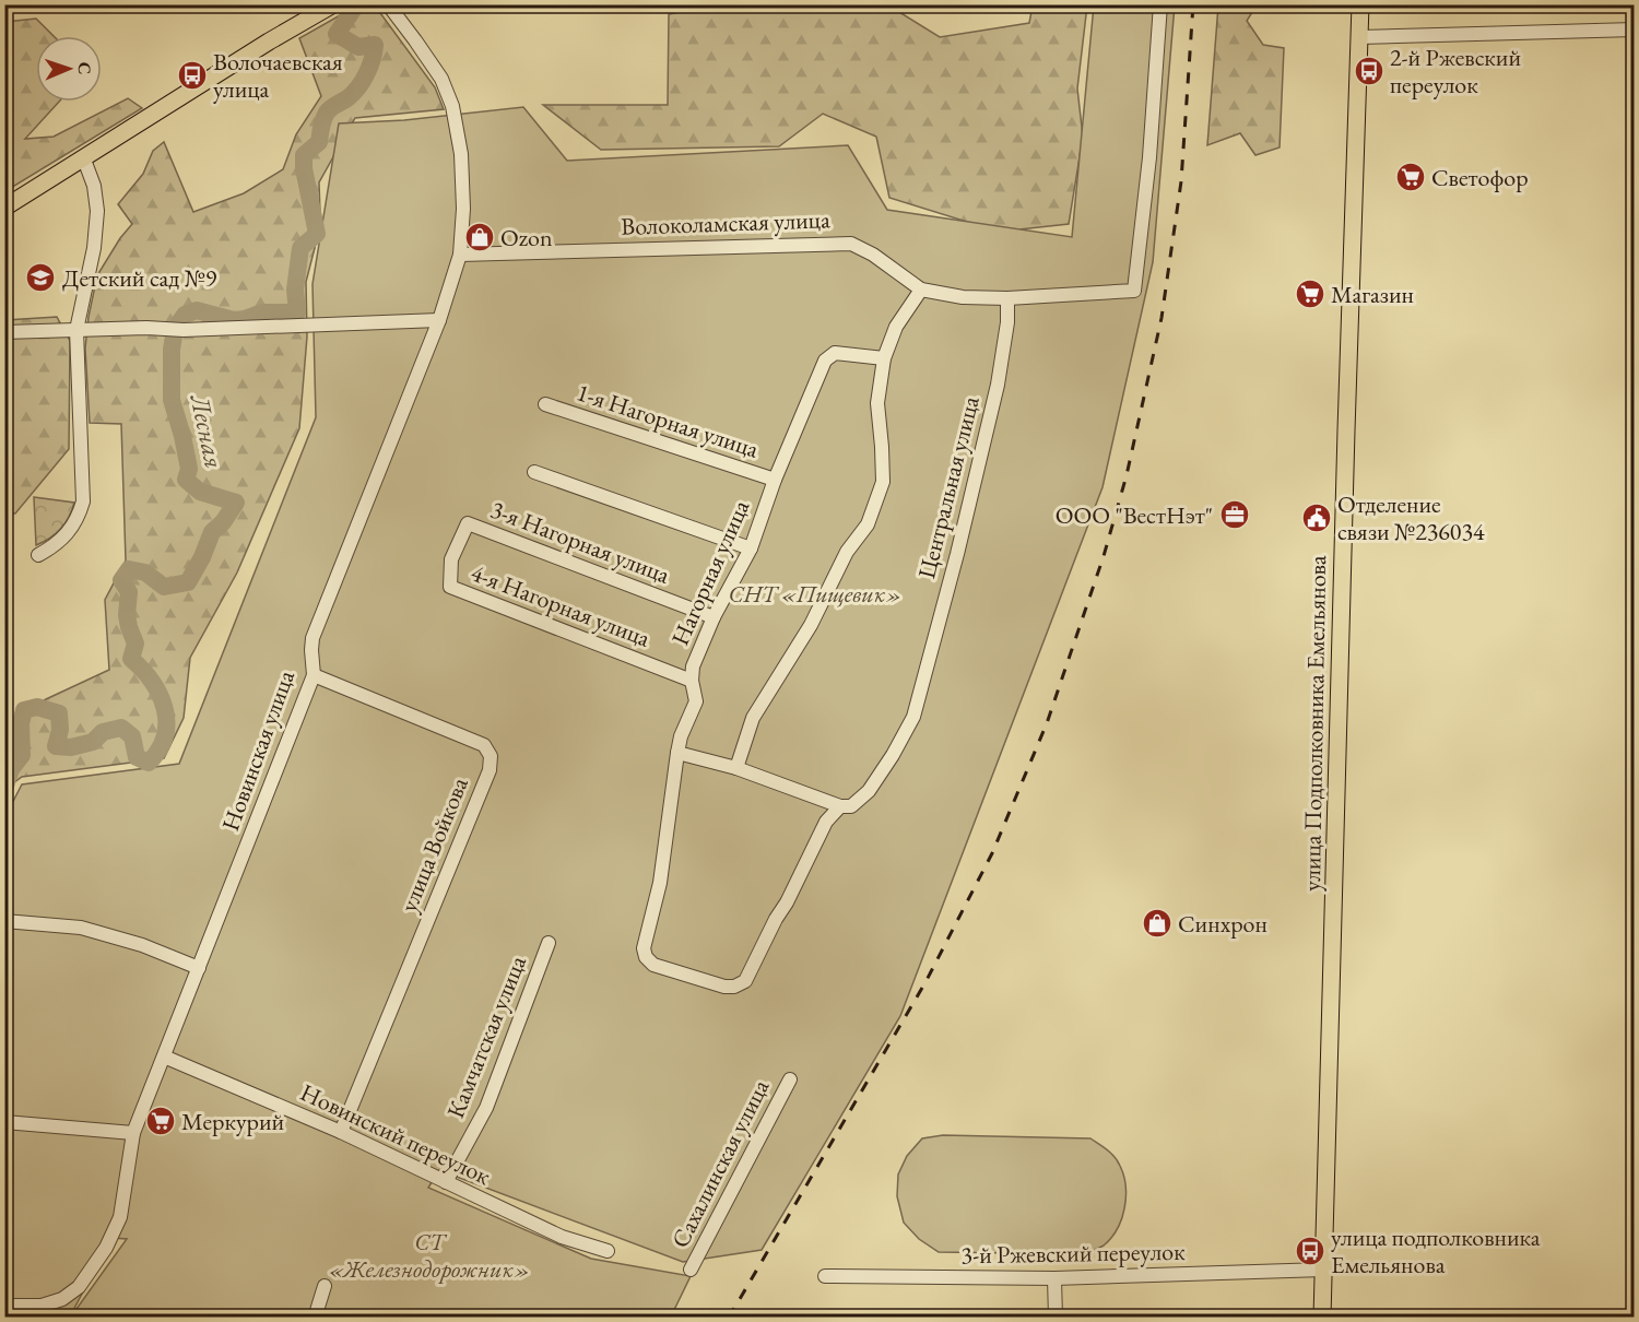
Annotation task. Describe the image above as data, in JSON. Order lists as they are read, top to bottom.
{
  "streets": {
    "main road": ["улица Подполковника Емельянова"],
    "street": [
      "Волоколамская улица",
      "1-я Нагорная улица",
      "Центральная улица",
      "3-я Нагорная улица",
      "Нагорная улица",
      "4-я Нагорная улица",
      "Новинская улица",
      "улица Войкова",
      "Камчатская улица",
      "Новинский переулок",
      "Сахалинская улица",
      "3-й Ржевский переулок"
    ]
  },
  "crossings": [
    ["Волоколамская улица", "Центральная улица"],
    ["Волоколамская улица", "Новинская улица"],
    ["1-я Нагорная улица", "Нагорная улица"],
    ["Центральная улица", "Нагорная улица"],
    ["3-я Нагорная улица", "Нагорная улица"],
    ["3-я Нагорная улица", "4-я Нагорная улица"],
    ["Нагорная улица", "4-я Нагорная улица"],
    ["улица Подполковника Емельянова", "3-й Ржевский переулок"],
    ["Новинская улица", "улица Войкова"],
    ["Новинская улица", "Новинский переулок"],
    ["улица Войкова", "Новинский переулок"],
    ["Камчатская улица", "Новинский переулок"]
  ],
  "water": ["Лесная"],
  "parks": ["СНТ «Пищевик»", "СТ «Железнодорожник»"],
  "places": {
    "bus stop": ["2-й Ржевский переулок", "Волочаевская улица", "улица подполковника Емельянова"],
    "supermarket": ["Светофор", "Магазин", "Меркурий"],
    "shop": ["Ozon", "Синхрон"],
    "school or university": ["Детский сад №9"],
    "office": ["ООО \"ВестНэт\""],
    "public building": ["Отделение связи №236034"]
  },
  "north": "right"
}
